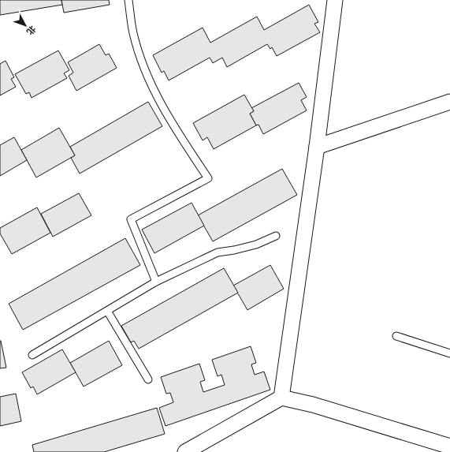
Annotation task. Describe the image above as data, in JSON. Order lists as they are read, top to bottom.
{
  "north": "bottom right"
}
